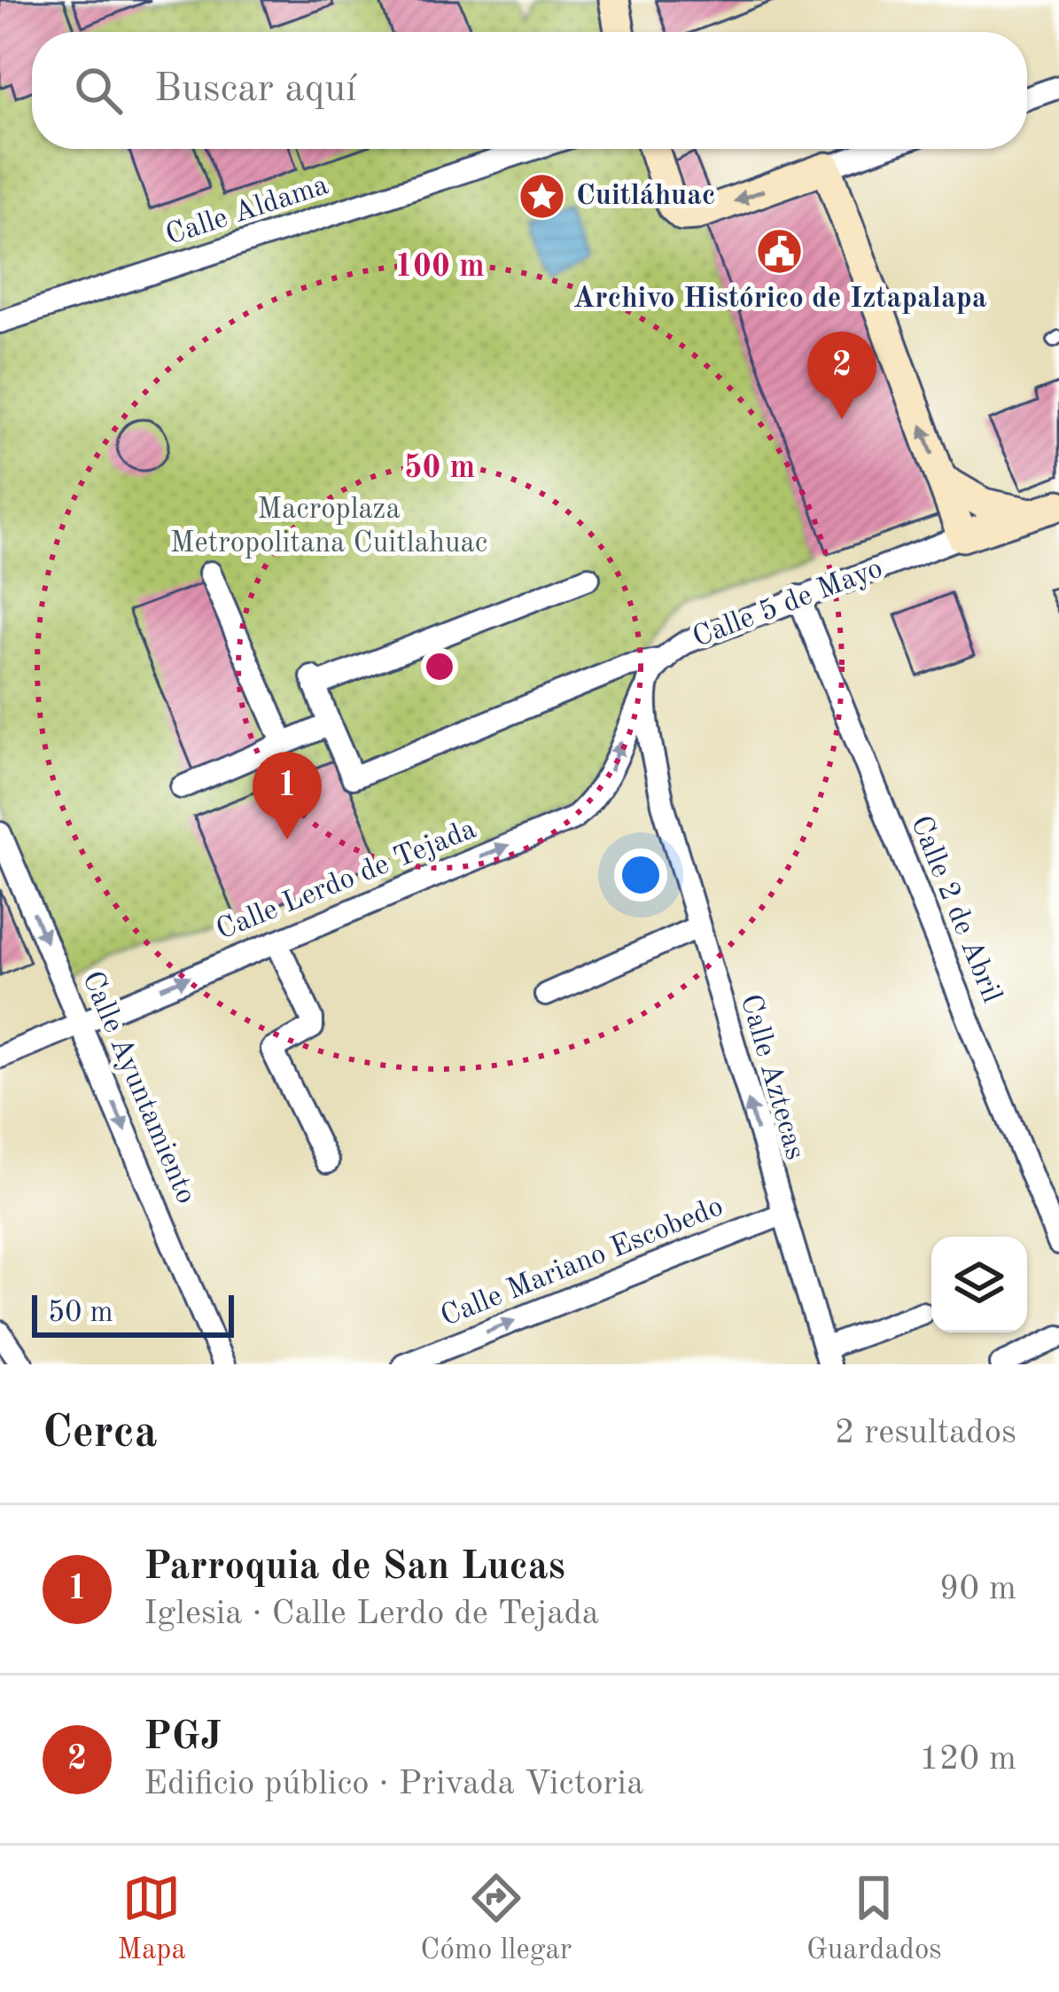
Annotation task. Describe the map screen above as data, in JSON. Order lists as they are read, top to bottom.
{
  "streets": {
    "street": [
      "Calle Aldama",
      "Calle 5 de Mayo",
      "Calle Lerdo de Tejada",
      "Calle 2 de Abril",
      "Calle Aztecas",
      "Calle Ayuntamiento",
      "Calle Mariano Escobedo"
    ]
  },
  "crossings": [
    ["Calle 5 de Mayo", "Calle Lerdo de Tejada"],
    ["Calle 5 de Mayo", "Calle 2 de Abril"],
    ["Calle 5 de Mayo", "Calle Aztecas"],
    ["Calle Lerdo de Tejada", "Calle Aztecas"],
    ["Calle Lerdo de Tejada", "Calle Ayuntamiento"],
    ["Calle Aztecas", "Calle Mariano Escobedo"]
  ],
  "one_way": ["Calle Aztecas", "Calle Ayuntamiento", "Calle Mariano Escobedo"],
  "parks": ["Macroplaza Metropolitana Cuitlahuac"],
  "places": {
    "place": ["Cuitláhuac"],
    "public building": ["Archivo Histórico de Iztapalapa"]
  },
  "scale_bar": "50 m",
  "page": {
    "search": "Buscar aquí",
    "pins": ["2", "1"],
    "scale": "50 m",
    "heading": ["Cerca", "2 resultados"],
    "list": [
      {
        "mark": "1",
        "name": "Parroquia de San Lucas",
        "note": "Iglesia · Calle Lerdo de Tejada",
        "value": "90 m"
      },
      {
        "mark": "2",
        "name": "PGJ",
        "note": "Edificio público · Privada Victoria",
        "value": "120 m"
      }
    ],
    "nav": ["Mapa", "Cómo llegar", "Guardados"]
  },
  "rings": ["100 m", "50 m"]
}
